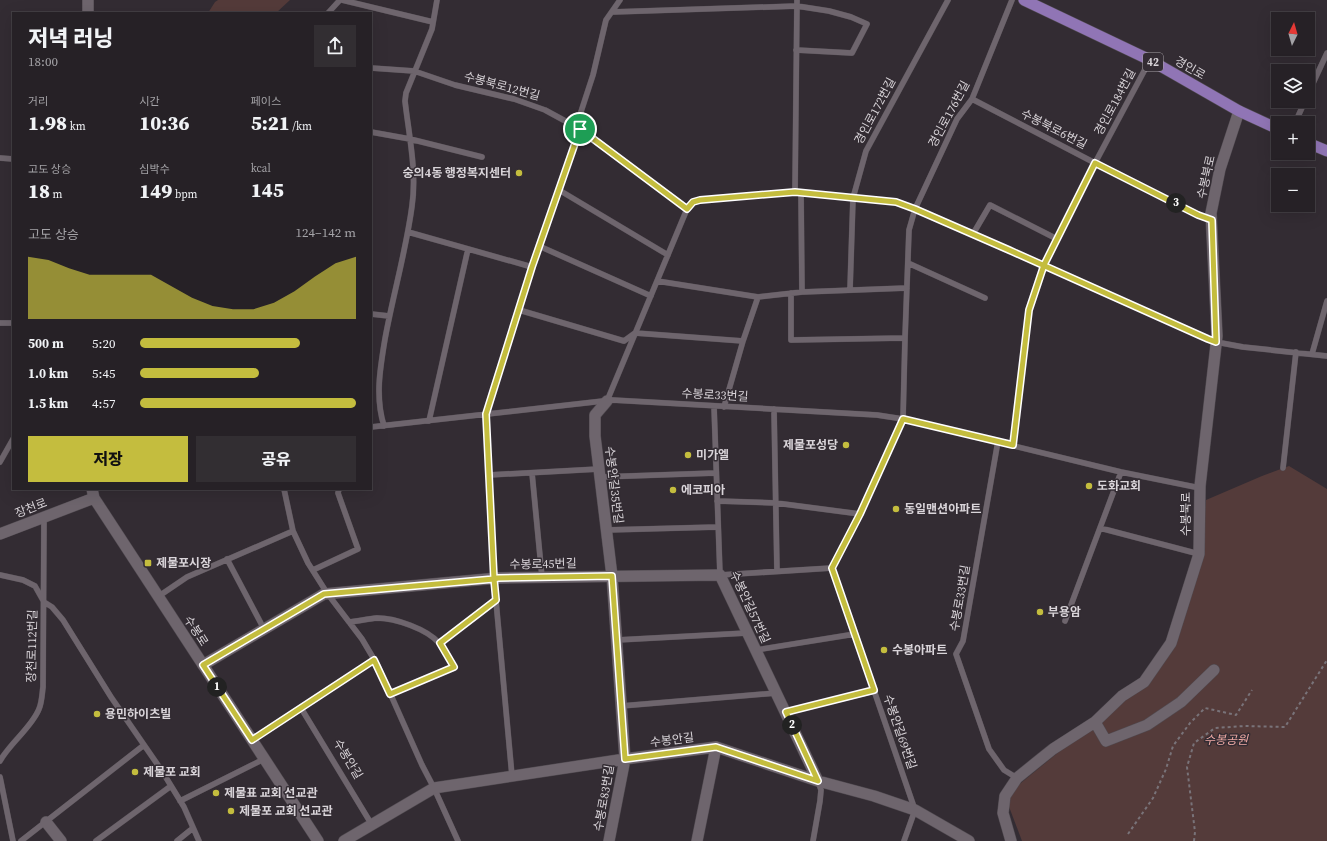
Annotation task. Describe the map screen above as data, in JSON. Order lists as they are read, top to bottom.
{
  "streets": {
    "main road": ["42", "경인로"],
    "street": [
      "수봉북로",
      "수봉안길35번길",
      "장천로",
      "수봉로45번길",
      "수봉안길57번길",
      "수봉로",
      "수봉안길",
      "수봉로83번길"
    ],
    "lane": [
      "수봉북로12번길",
      "경인로184번길",
      "경인로172번길",
      "경인로176번길",
      "수봉북로6번길",
      "수봉로33번길",
      "장천로112번길",
      "수봉안길69번길"
    ]
  },
  "crossings": [
    ["경인로", "경인로184번길"],
    ["경인로", "수봉북로"],
    ["수봉북로12번길", "수봉안길35번길"],
    ["경인로184번길", "수봉북로6번길"],
    ["경인로184번길", "수봉로33번길"],
    ["경인로176번길", "수봉북로6번길"],
    ["경인로176번길", "수봉로33번길"],
    ["수봉북로6번길", "수봉북로"],
    ["수봉북로", "수봉로33번길"],
    ["수봉로33번길", "수봉안길35번길"],
    ["수봉로33번길", "수봉안길57번길"],
    ["수봉안길35번길", "수봉로45번길"],
    ["수봉안길35번길", "수봉안길"],
    ["수봉안길35번길", "수봉로83번길"],
    ["장천로", "수봉로"],
    ["장천로", "장천로112번길"],
    ["수봉로45번길", "수봉안길57번길"],
    ["수봉로45번길", "수봉로"],
    ["수봉로45번길", "수봉안길69번길"],
    ["수봉안길57번길", "수봉안길"],
    ["수봉안길69번길", "수봉안길"],
    ["수봉안길", "수봉로83번길"]
  ],
  "parks": ["수봉공원"],
  "places": {
    "other": [
      "숭의4동 행정복지센터",
      "제물포성당",
      "미가엘",
      "도화교회",
      "에코피아",
      "동일맨션아파트",
      "부용암",
      "수봉아파트",
      "용민하이츠빌",
      "제물포 교회",
      "제물표 교회 선교관",
      "제물포 교회 선교관"
    ],
    "transit": ["제물포시장"]
  },
  "north": "top",
  "page": {
    "map_buttons": ["+", "−"],
    "heading": ["저녁 러닝", "18:00"],
    "stats": [
      ["거리", "1.98 km"],
      ["시간", "10:36"],
      ["페이스", "5:21 /km"],
      ["고도 상승", "18 m"],
      ["심박수", "149 bpm"],
      ["kcal", "145"]
    ],
    "pins": ["3", "1", "2"],
    "chart": ["고도 상승", "124–142 m"],
    "list": [
      {
        "name": "500 m",
        "note": "5:20"
      },
      {
        "name": "1.0 km",
        "note": "5:45"
      },
      {
        "name": "1.5 km",
        "note": "4:57"
      }
    ],
    "buttons": ["저장", "공유"]
  }
}
